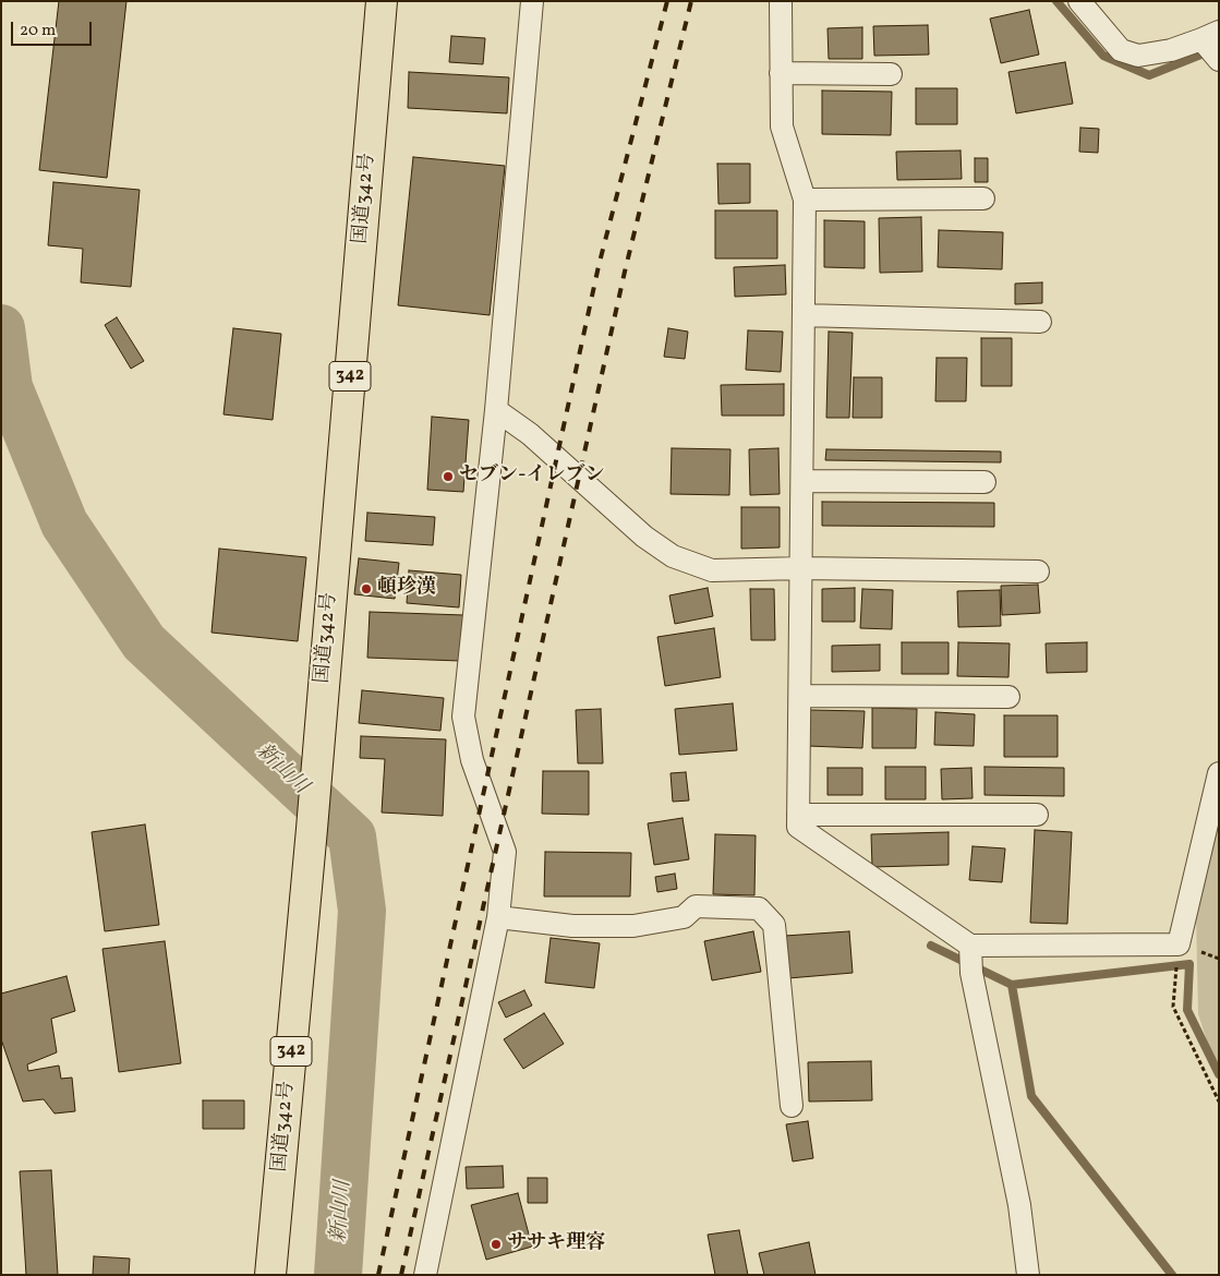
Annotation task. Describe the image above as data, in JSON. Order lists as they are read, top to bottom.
{
  "streets": {
    "highway": ["国道342号", "342"]
  },
  "water": ["新山川"],
  "places": ["セブン-イレブン", "頓珍漢", "ササキ理容"],
  "scale_bar": "20 m"
}
